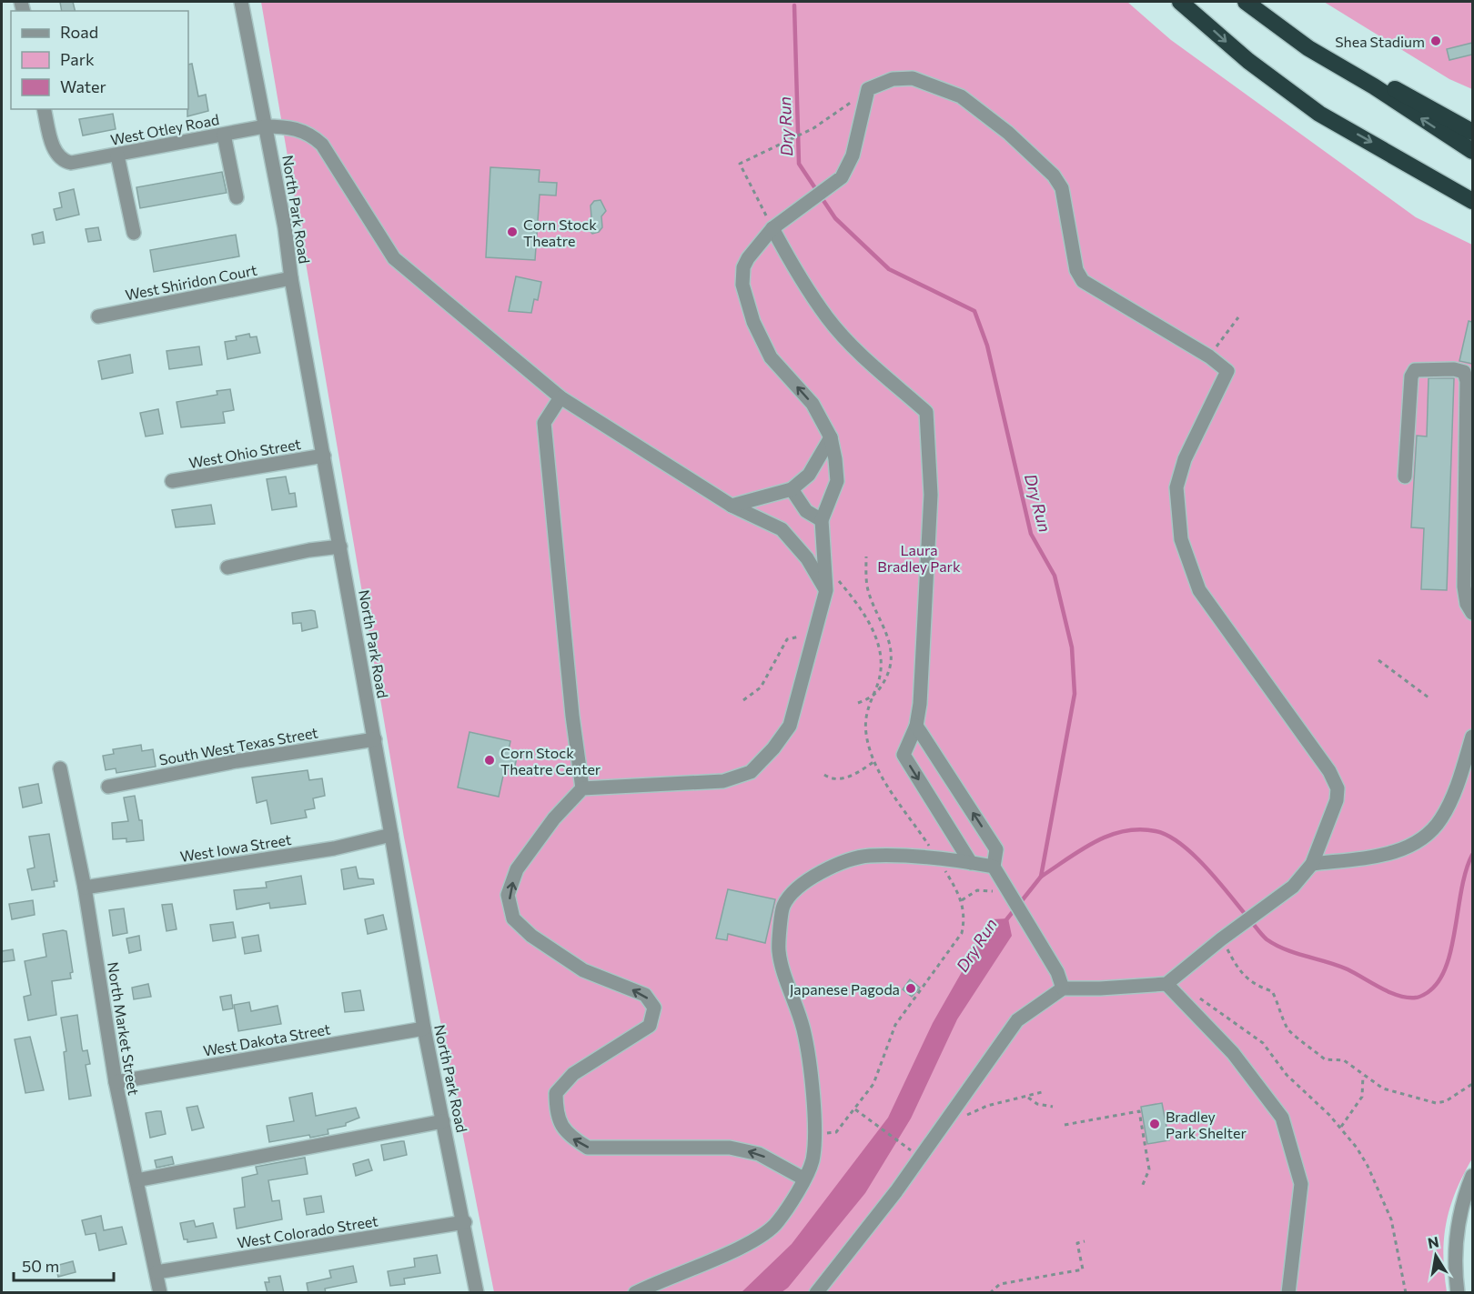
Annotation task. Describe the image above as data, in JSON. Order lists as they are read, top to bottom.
{
  "streets": {
    "street": [
      "West Otley Road",
      "North Park Road",
      "West Shiridon Court",
      "West Ohio Street",
      "South West Texas Street",
      "West Iowa Street",
      "North Market Street",
      "West Dakota Street",
      "West Colorado Street"
    ]
  },
  "crossings": [
    ["West Otley Road", "North Park Road"],
    ["North Park Road", "West Shiridon Court"],
    ["North Park Road", "West Ohio Street"],
    ["North Park Road", "South West Texas Street"],
    ["North Park Road", "West Iowa Street"],
    ["North Park Road", "West Dakota Street"],
    ["North Park Road", "West Colorado Street"],
    ["West Iowa Street", "North Market Street"],
    ["North Market Street", "West Dakota Street"],
    ["North Market Street", "West Colorado Street"]
  ],
  "water": ["Dry Run"],
  "parks": ["Laura Bradley Park"],
  "places": [
    "Shea Stadium",
    "Corn Stock Theatre",
    "Corn Stock Theatre Center",
    "Japanese Pagoda",
    "Bradley Park Shelter"
  ],
  "legend": ["Road", "Park", "Water"],
  "scale_bar": "50 m",
  "north": "top"
}
